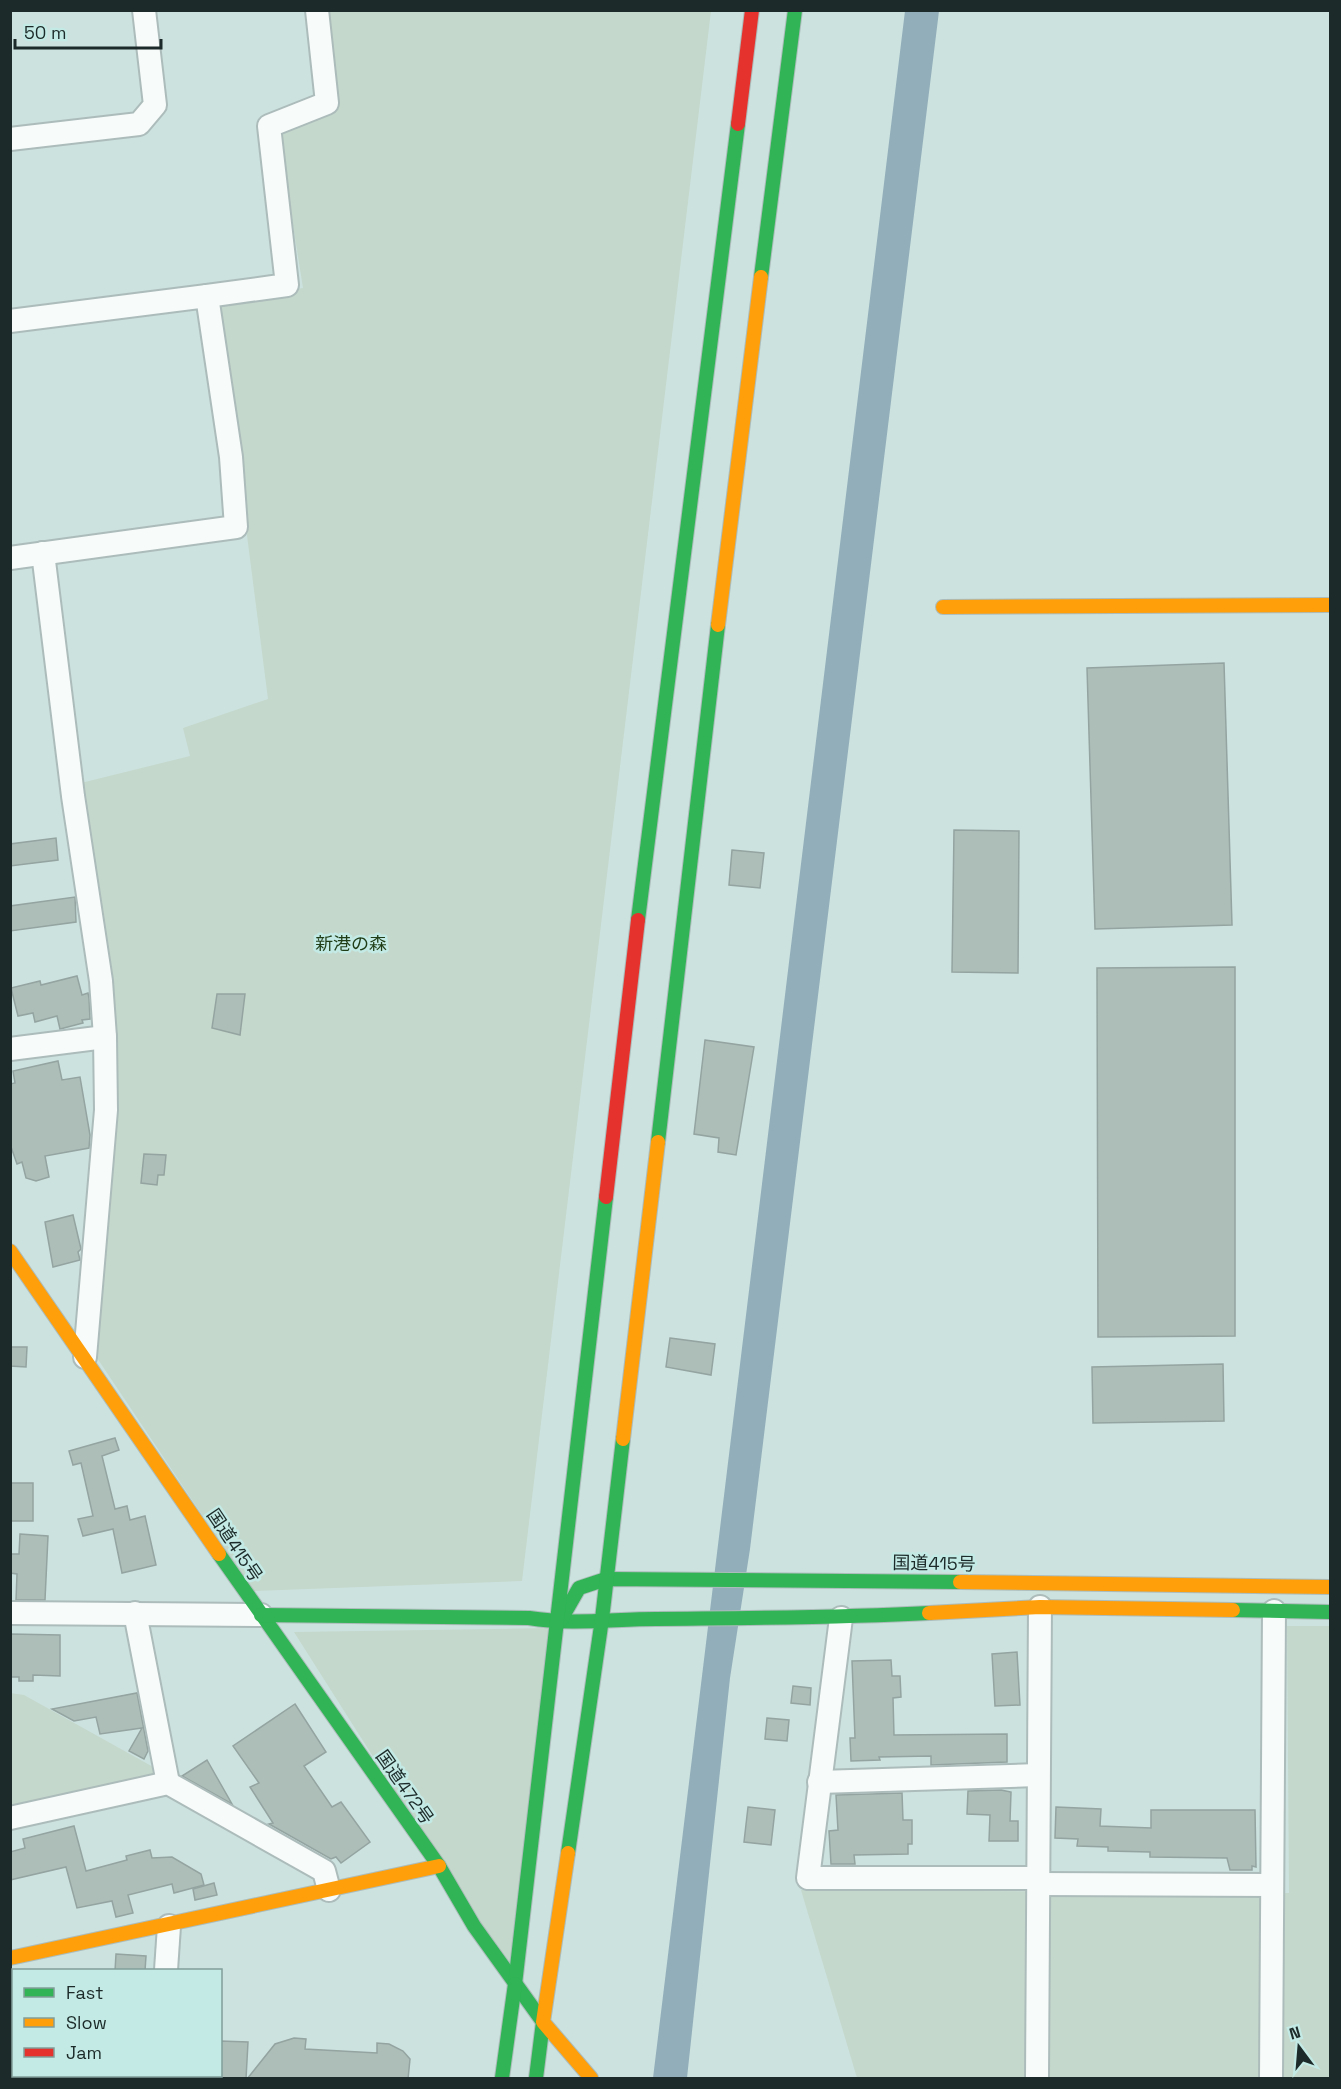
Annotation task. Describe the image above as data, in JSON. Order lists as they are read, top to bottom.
{
  "streets": {
    "main road": ["国道415号", "国道472号"]
  },
  "crossings": [
    ["国道415号", "国道472号"]
  ],
  "parks": ["新港の森"],
  "legend": ["Fast", "Slow", "Jam"],
  "scale_bar": "50 m",
  "north": "top"
}
